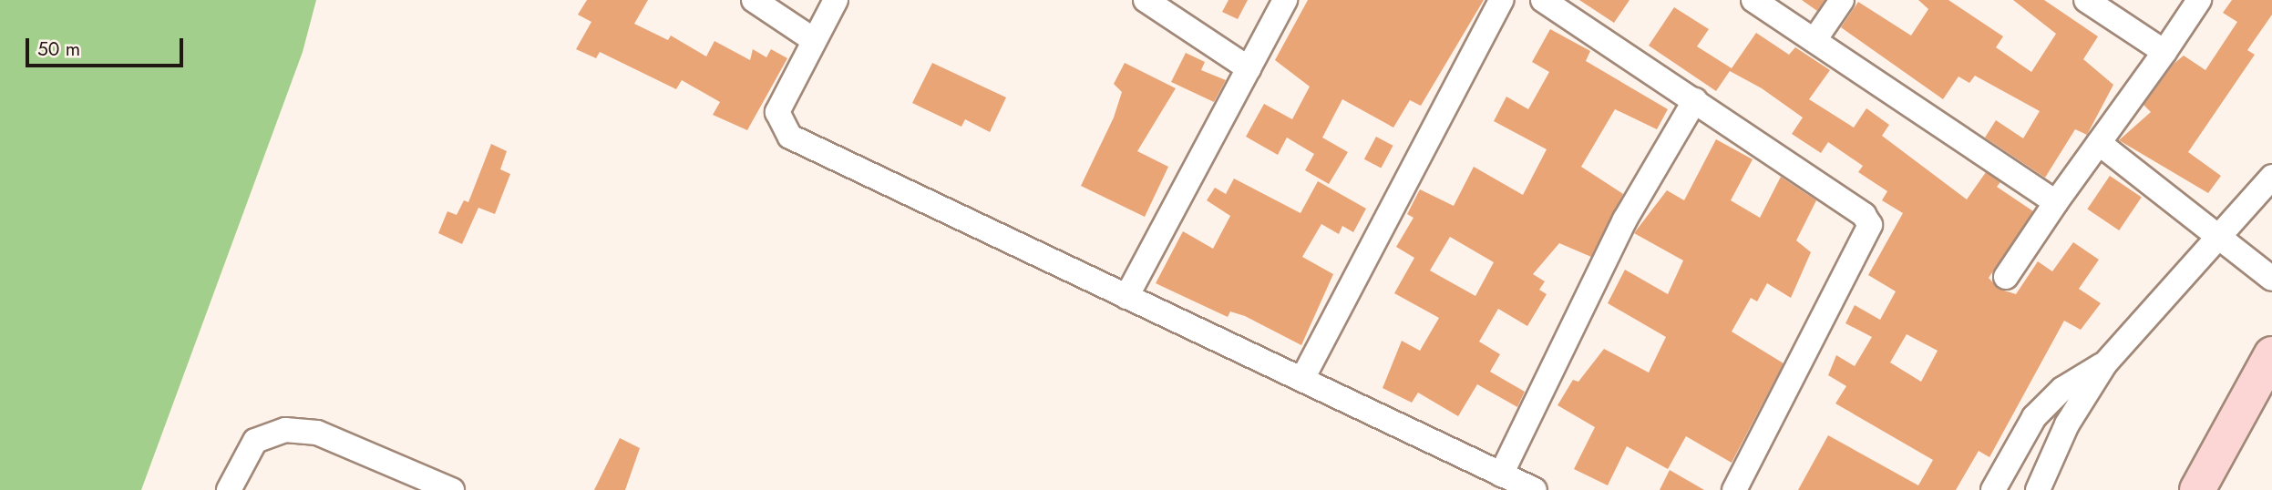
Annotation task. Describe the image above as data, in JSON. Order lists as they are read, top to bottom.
{
  "scale_bar": "50 m"
}
